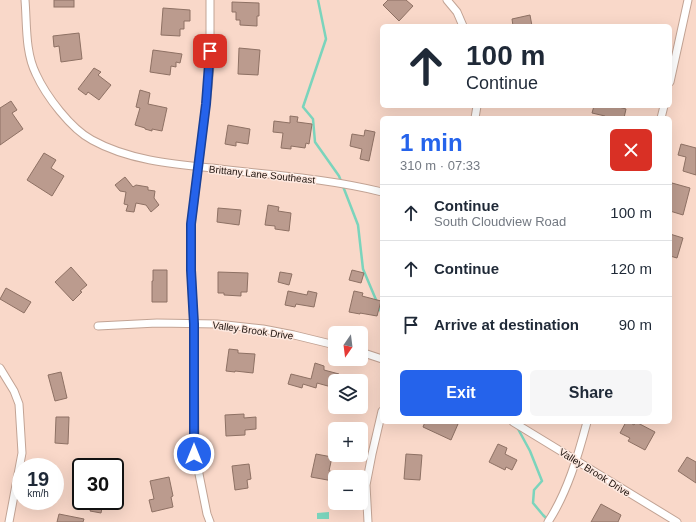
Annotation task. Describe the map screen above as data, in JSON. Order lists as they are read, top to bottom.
{
  "streets": {
    "street": ["Brittany Lane Southeast", "Valley Brook Drive"]
  },
  "north": "bottom",
  "page": {
    "turn": ["100 m", "Continue"],
    "heading": ["1 min", "310 m · 07:33"],
    "list": [
      {
        "name": "Continue",
        "note": "South Cloudview Road",
        "value": "100 m"
      },
      {
        "name": "Continue",
        "value": "120 m"
      },
      {
        "name": "Arrive at destination",
        "value": "90 m"
      }
    ],
    "map_buttons": ["+", "−"],
    "buttons": ["Exit", "Share"],
    "speed": "19 km/h",
    "limit": "30"
  }
}
